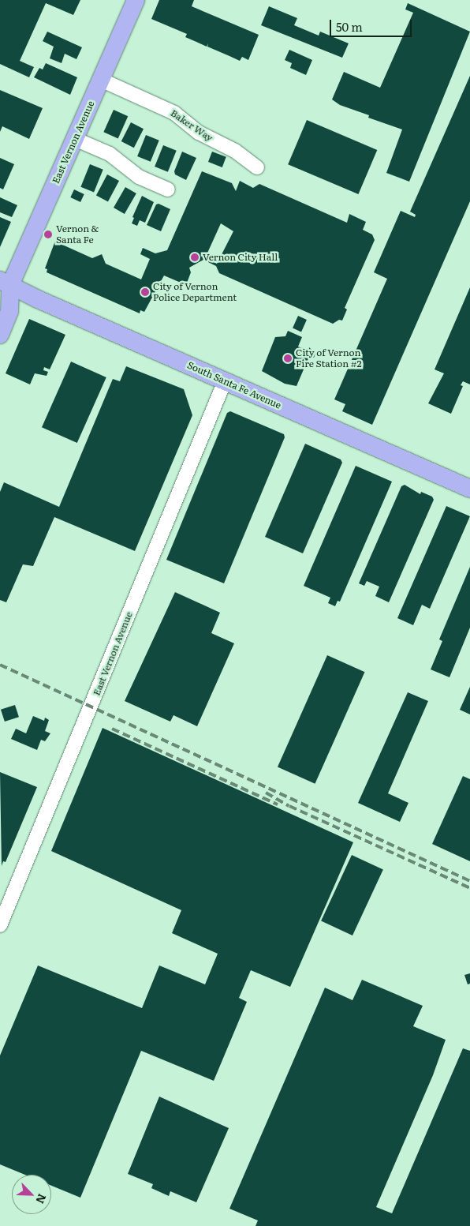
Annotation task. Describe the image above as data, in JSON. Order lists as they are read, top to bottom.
{
  "streets": {
    "main road": ["East Vernon Avenue", "South Santa Fe Avenue"],
    "street": ["Baker Way"]
  },
  "crossings": [
    ["Baker Way", "East Vernon Avenue"],
    ["East Vernon Avenue", "South Santa Fe Avenue"]
  ],
  "places": [
    "Vernon & Santa Fe",
    "Vernon City Hall",
    "City of Vernon Police Department",
    "City of Vernon Fire Station #2"
  ],
  "scale_bar": "50 m",
  "north": "bottom right"
}
